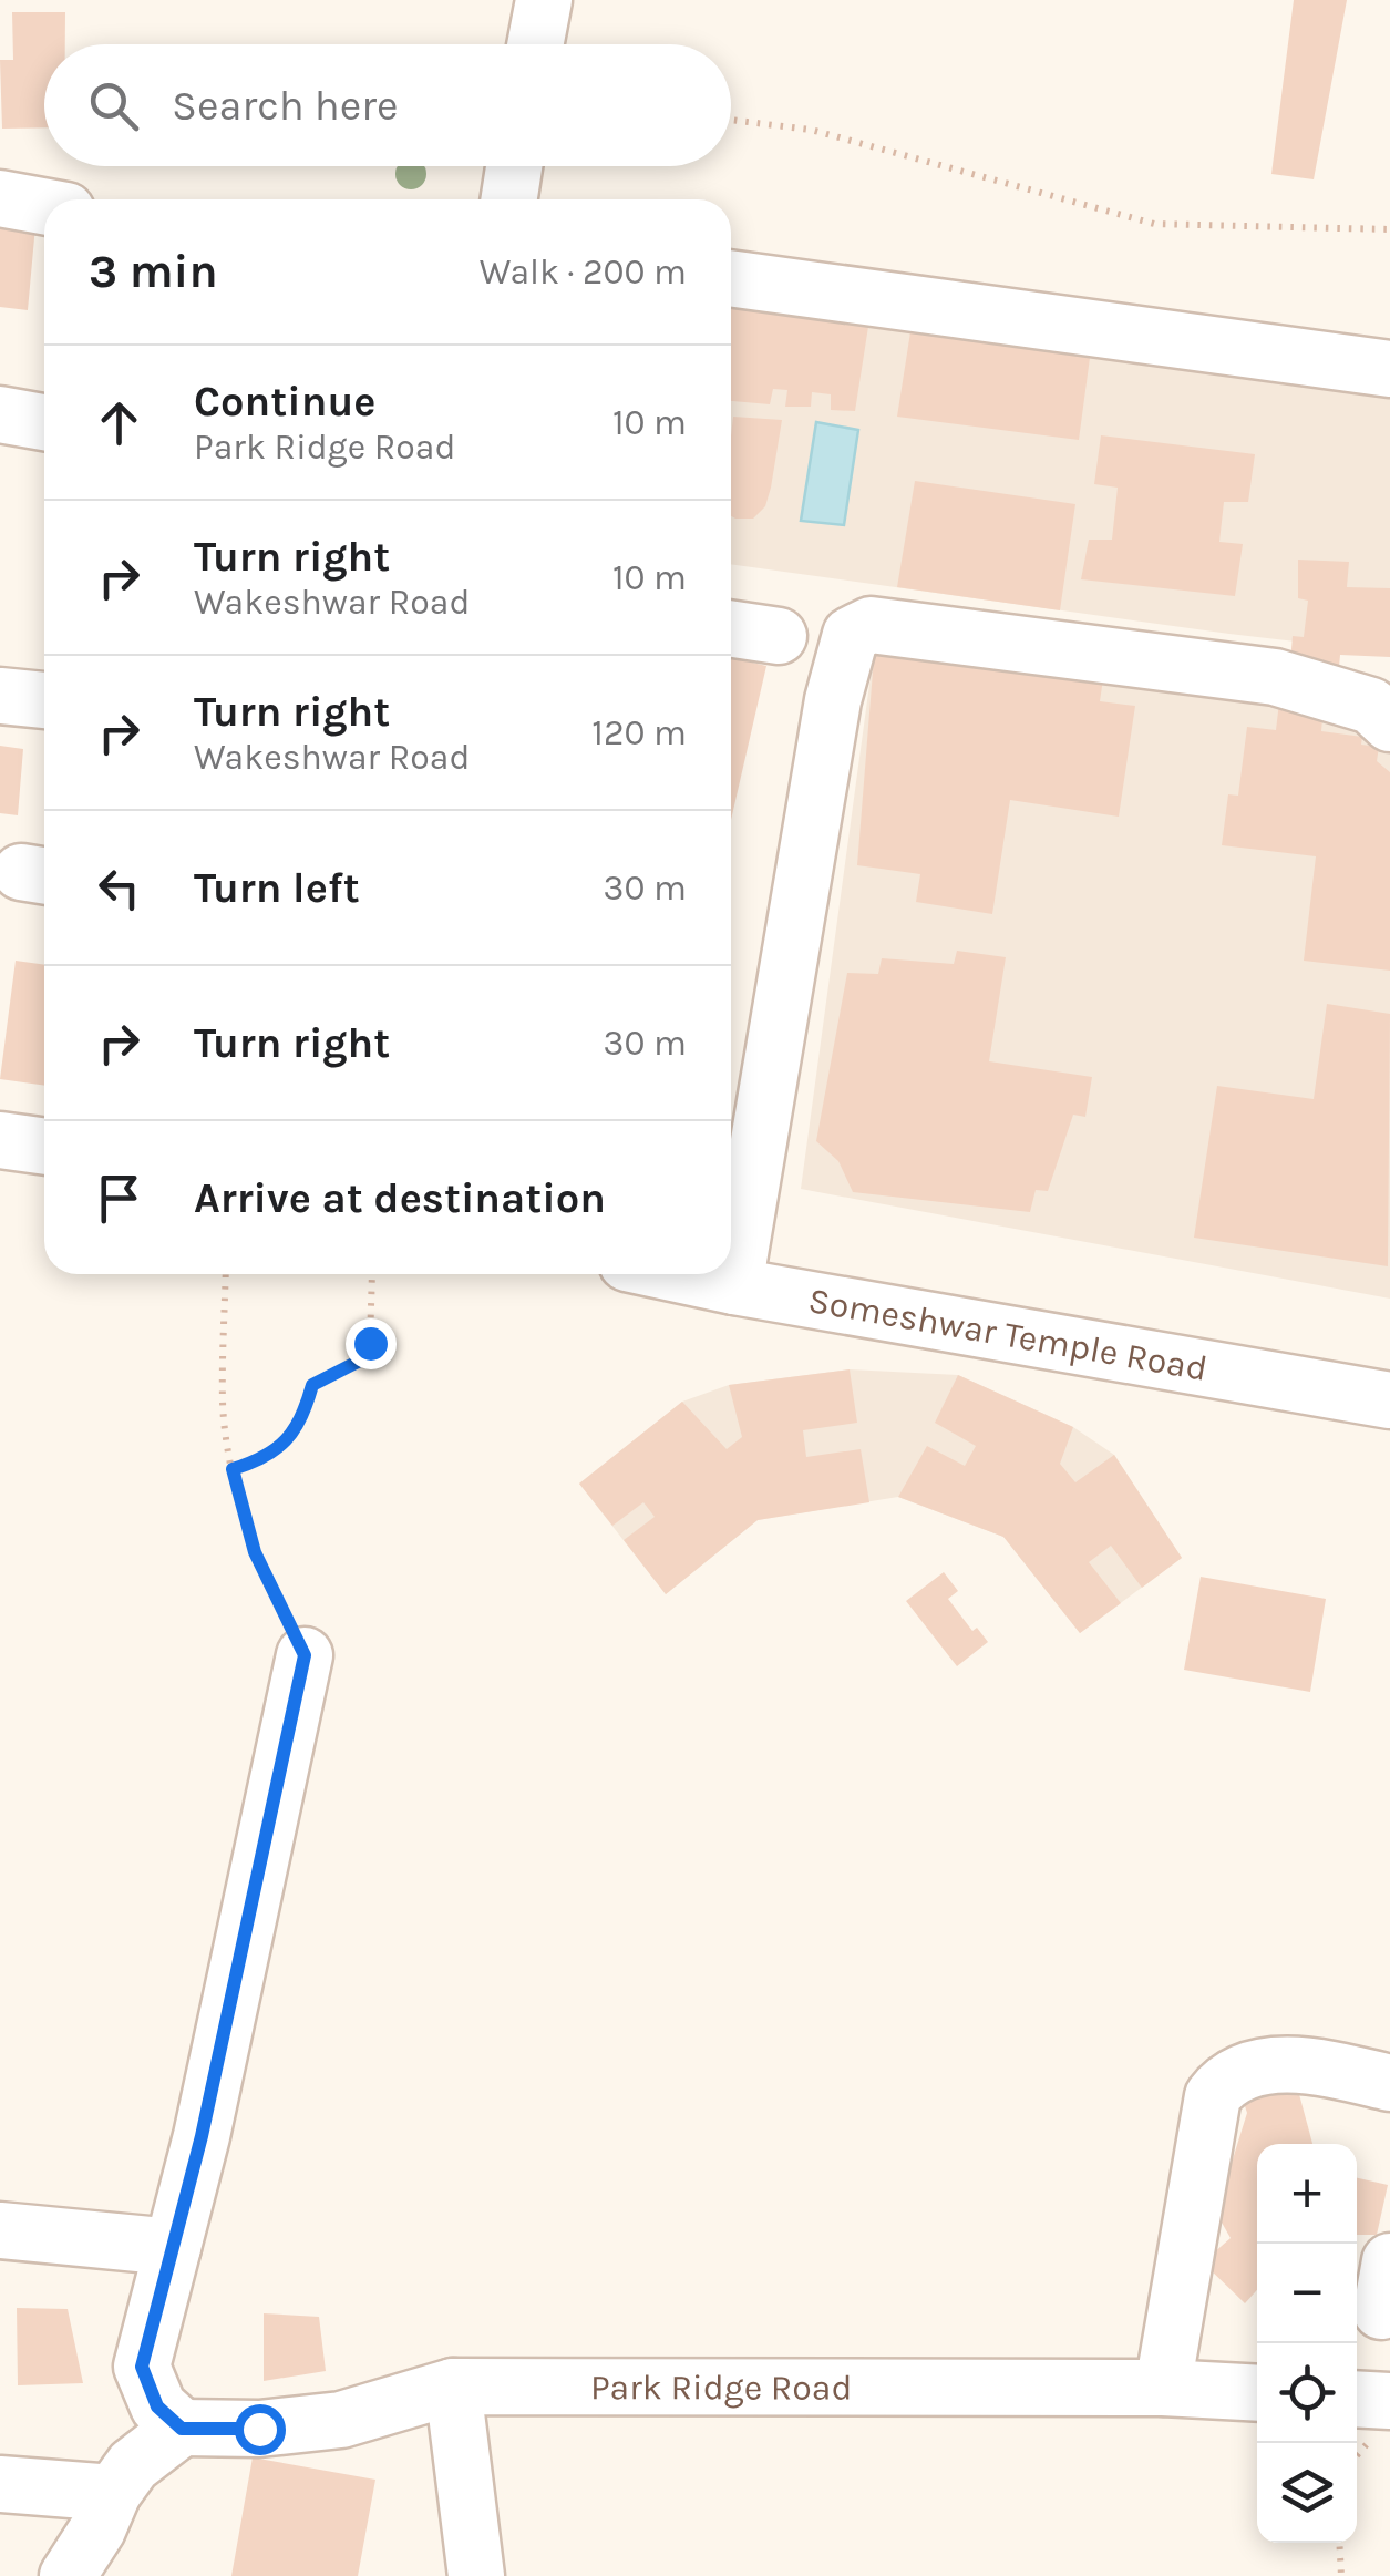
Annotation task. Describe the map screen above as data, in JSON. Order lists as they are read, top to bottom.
{
  "streets": {
    "street": ["Someshwar Temple Road", "Park Ridge Road"]
  },
  "page": {
    "search": "Search here",
    "heading": ["3 min", "Walk · 200 m"],
    "list": [
      ["Continue", "Park Ridge Road", "10 m"],
      ["Turn right", "Wakeshwar Road", "10 m"],
      ["Turn right", "Wakeshwar Road", "120 m"],
      ["Turn left", "30 m"],
      ["Turn right", "30 m"],
      "Arrive at destination"
    ],
    "map_buttons": ["+", "−"]
  }
}
